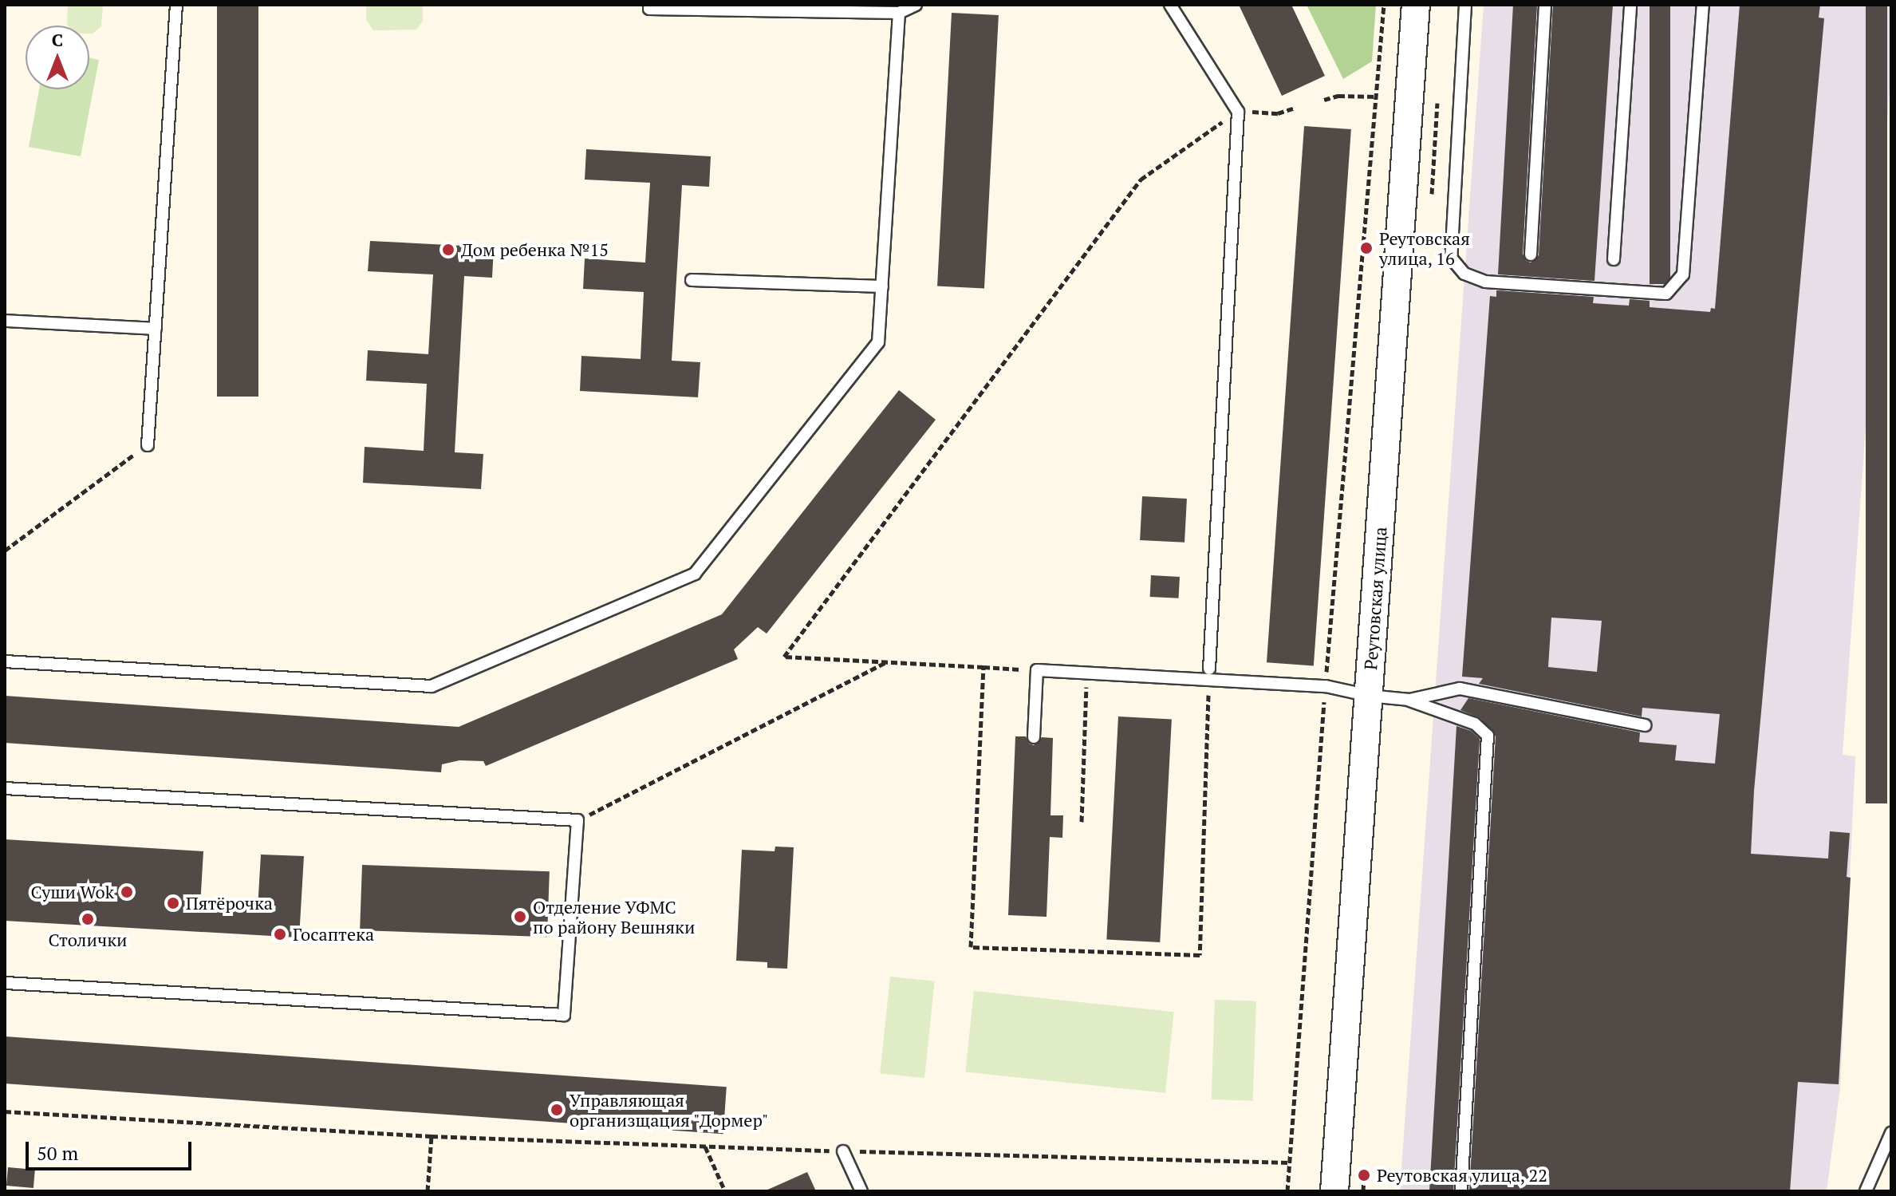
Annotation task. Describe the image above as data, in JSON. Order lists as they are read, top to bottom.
{
  "streets": {
    "street": ["Реутовская улица"]
  },
  "places": [
    "Реутовская улица, 16",
    "Дом ребенка №15",
    "Суши Wok",
    "Пятёрочка",
    "Отделение УФМС по району Вешняки",
    "Столички",
    "Госаптека",
    "Управляющая организщация \"Дормер\"",
    "Реутовская улица, 22"
  ],
  "scale_bar": "50 m",
  "north": "top"
}
